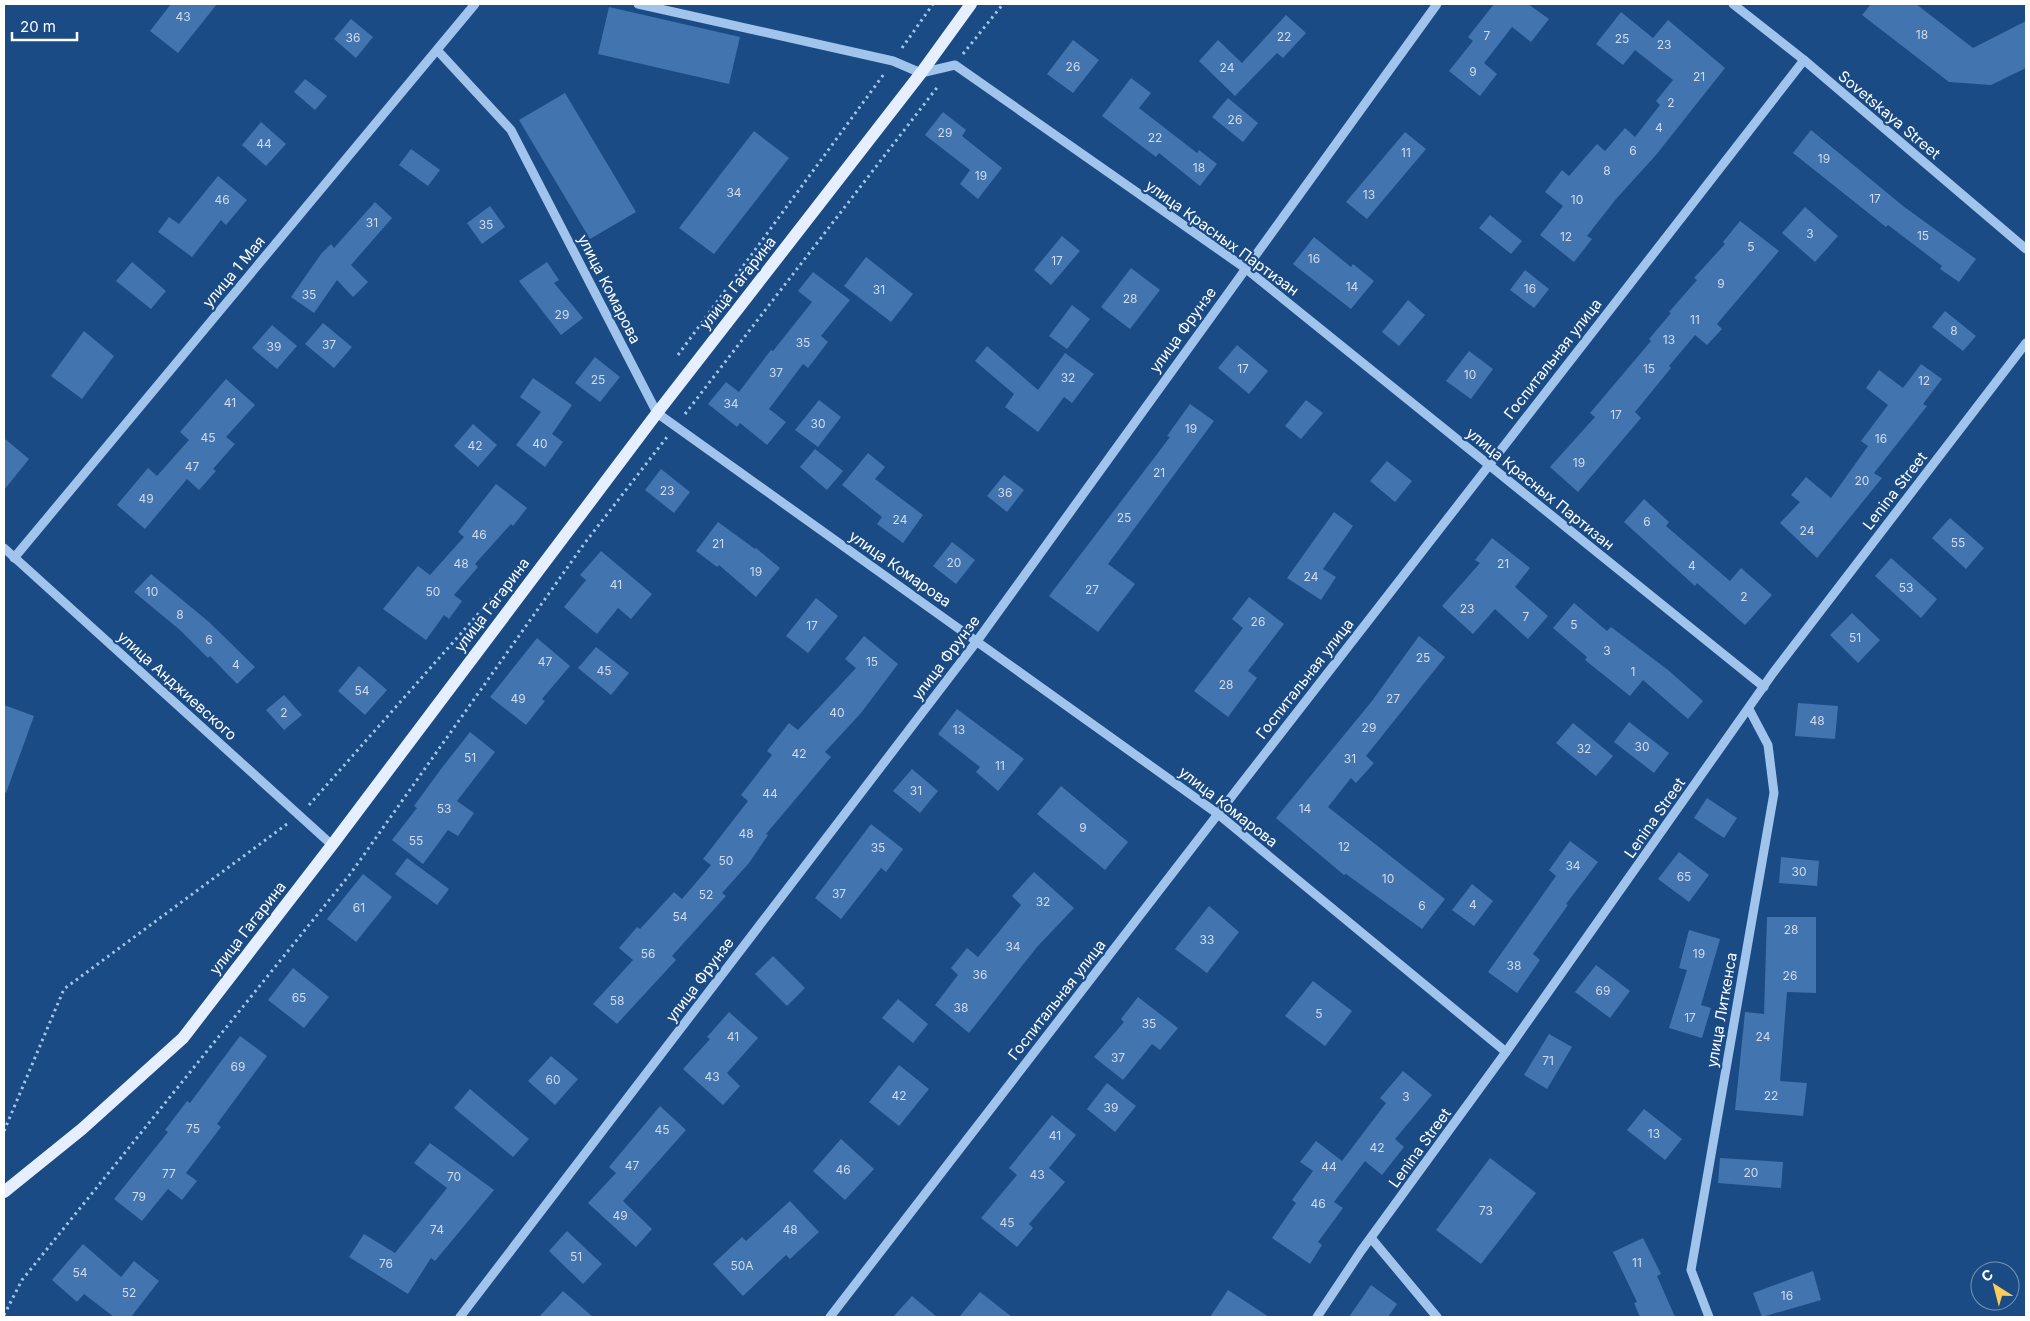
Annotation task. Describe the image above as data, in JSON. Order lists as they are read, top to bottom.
{
  "streets": {
    "main road": ["улица Гагарина"],
    "street": [
      "Sovetskaya Street",
      "улица Красных Партизан",
      "улица 1 Мая",
      "улица Комарова",
      "улица Фрунзе",
      "Госпитальная улица",
      "Lenina Street",
      "улица Анджиевского",
      "улица Литкенса"
    ]
  },
  "crossings": [
    ["Sovetskaya Street", "Госпитальная улица"],
    ["улица Красных Партизан", "улица Фрунзе"],
    ["улица Красных Партизан", "Госпитальная улица"],
    ["улица Красных Партизан", "Lenina Street"],
    ["улица 1 Мая", "улица Комарова"],
    ["улица 1 Мая", "улица Анджиевского"],
    ["улица Гагарина", "улица Комарова"],
    ["улица Гагарина", "улица Анджиевского"],
    ["улица Комарова", "улица Фрунзе"],
    ["улица Комарова", "Госпитальная улица"],
    ["улица Комарова", "Lenina Street"],
    ["Lenina Street", "улица Литкенса"]
  ],
  "house_numbers": [
    "43",
    "18",
    "7",
    "22",
    "36",
    "25",
    "23",
    "26",
    "24",
    "9",
    "21",
    "2",
    "26",
    "4",
    "29",
    "22",
    "44",
    "6",
    "11",
    "19",
    "18",
    "8",
    "19",
    "34",
    "13",
    "17",
    "46",
    "10",
    "31",
    "35",
    "3",
    "15",
    "12",
    "5",
    "16",
    "17",
    "9",
    "14",
    "16",
    "31",
    "35",
    "28",
    "29",
    "11",
    "8",
    "13",
    "35",
    "37",
    "39",
    "17",
    "15",
    "37",
    "10",
    "32",
    "25",
    "12",
    "41",
    "34",
    "17",
    "30",
    "19",
    "45",
    "16",
    "40",
    "42",
    "19",
    "47",
    "21",
    "20",
    "23",
    "36",
    "49",
    "25",
    "24",
    "6",
    "24",
    "46",
    "55",
    "21",
    "20",
    "48",
    "21",
    "4",
    "19",
    "24",
    "41",
    "53",
    "27",
    "10",
    "50",
    "2",
    "23",
    "8",
    "7",
    "26",
    "5",
    "17",
    "51",
    "6",
    "3",
    "25",
    "47",
    "15",
    "4",
    "45",
    "1",
    "28",
    "54",
    "49",
    "27",
    "2",
    "40",
    "48",
    "29",
    "13",
    "30",
    "32",
    "42",
    "51",
    "31",
    "11",
    "31",
    "44",
    "53",
    "14",
    "9",
    "48",
    "55",
    "12",
    "35",
    "50",
    "34",
    "30",
    "65",
    "10",
    "37",
    "52",
    "32",
    "4",
    "6",
    "61",
    "54",
    "28",
    "33",
    "34",
    "56",
    "19",
    "38",
    "36",
    "26",
    "69",
    "65",
    "58",
    "38",
    "5",
    "17",
    "35",
    "41",
    "24",
    "37",
    "71",
    "69",
    "43",
    "60",
    "42",
    "22",
    "3",
    "39",
    "75",
    "45",
    "13",
    "41",
    "42",
    "47",
    "44",
    "46",
    "20",
    "77",
    "43",
    "70",
    "79",
    "46",
    "73",
    "49",
    "45",
    "74",
    "48",
    "51",
    "11",
    "76",
    "50А",
    "54",
    "52",
    "16"
  ],
  "scale_bar": "20 m",
  "north": "top left"
}
